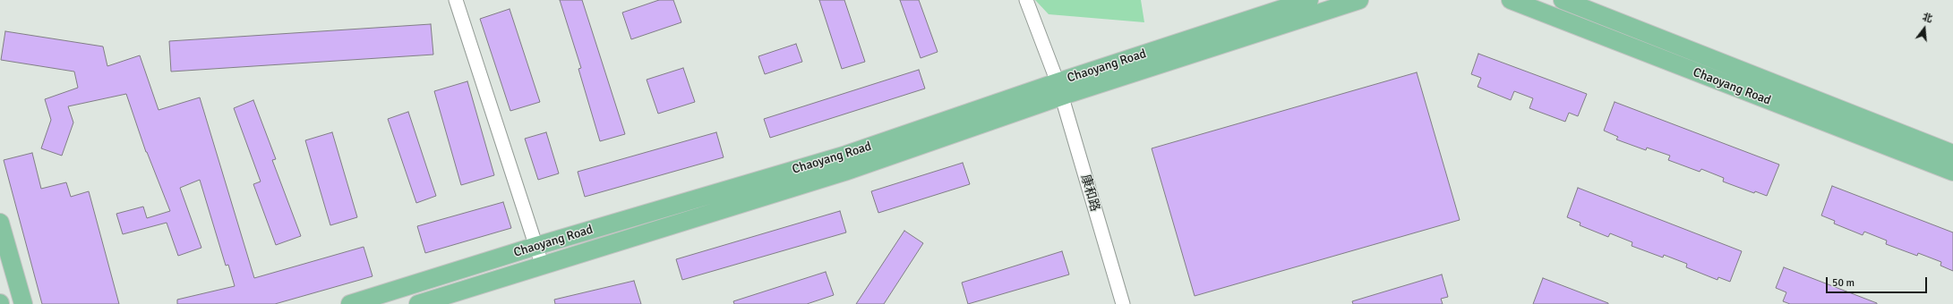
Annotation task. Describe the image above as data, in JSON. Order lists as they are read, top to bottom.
{
  "streets": {
    "main road": ["Chaoyang Road"],
    "street": ["康和路"]
  },
  "crossings": [
    ["Chaoyang Road", "康和路"]
  ],
  "scale_bar": "50 m",
  "north": "top"
}
